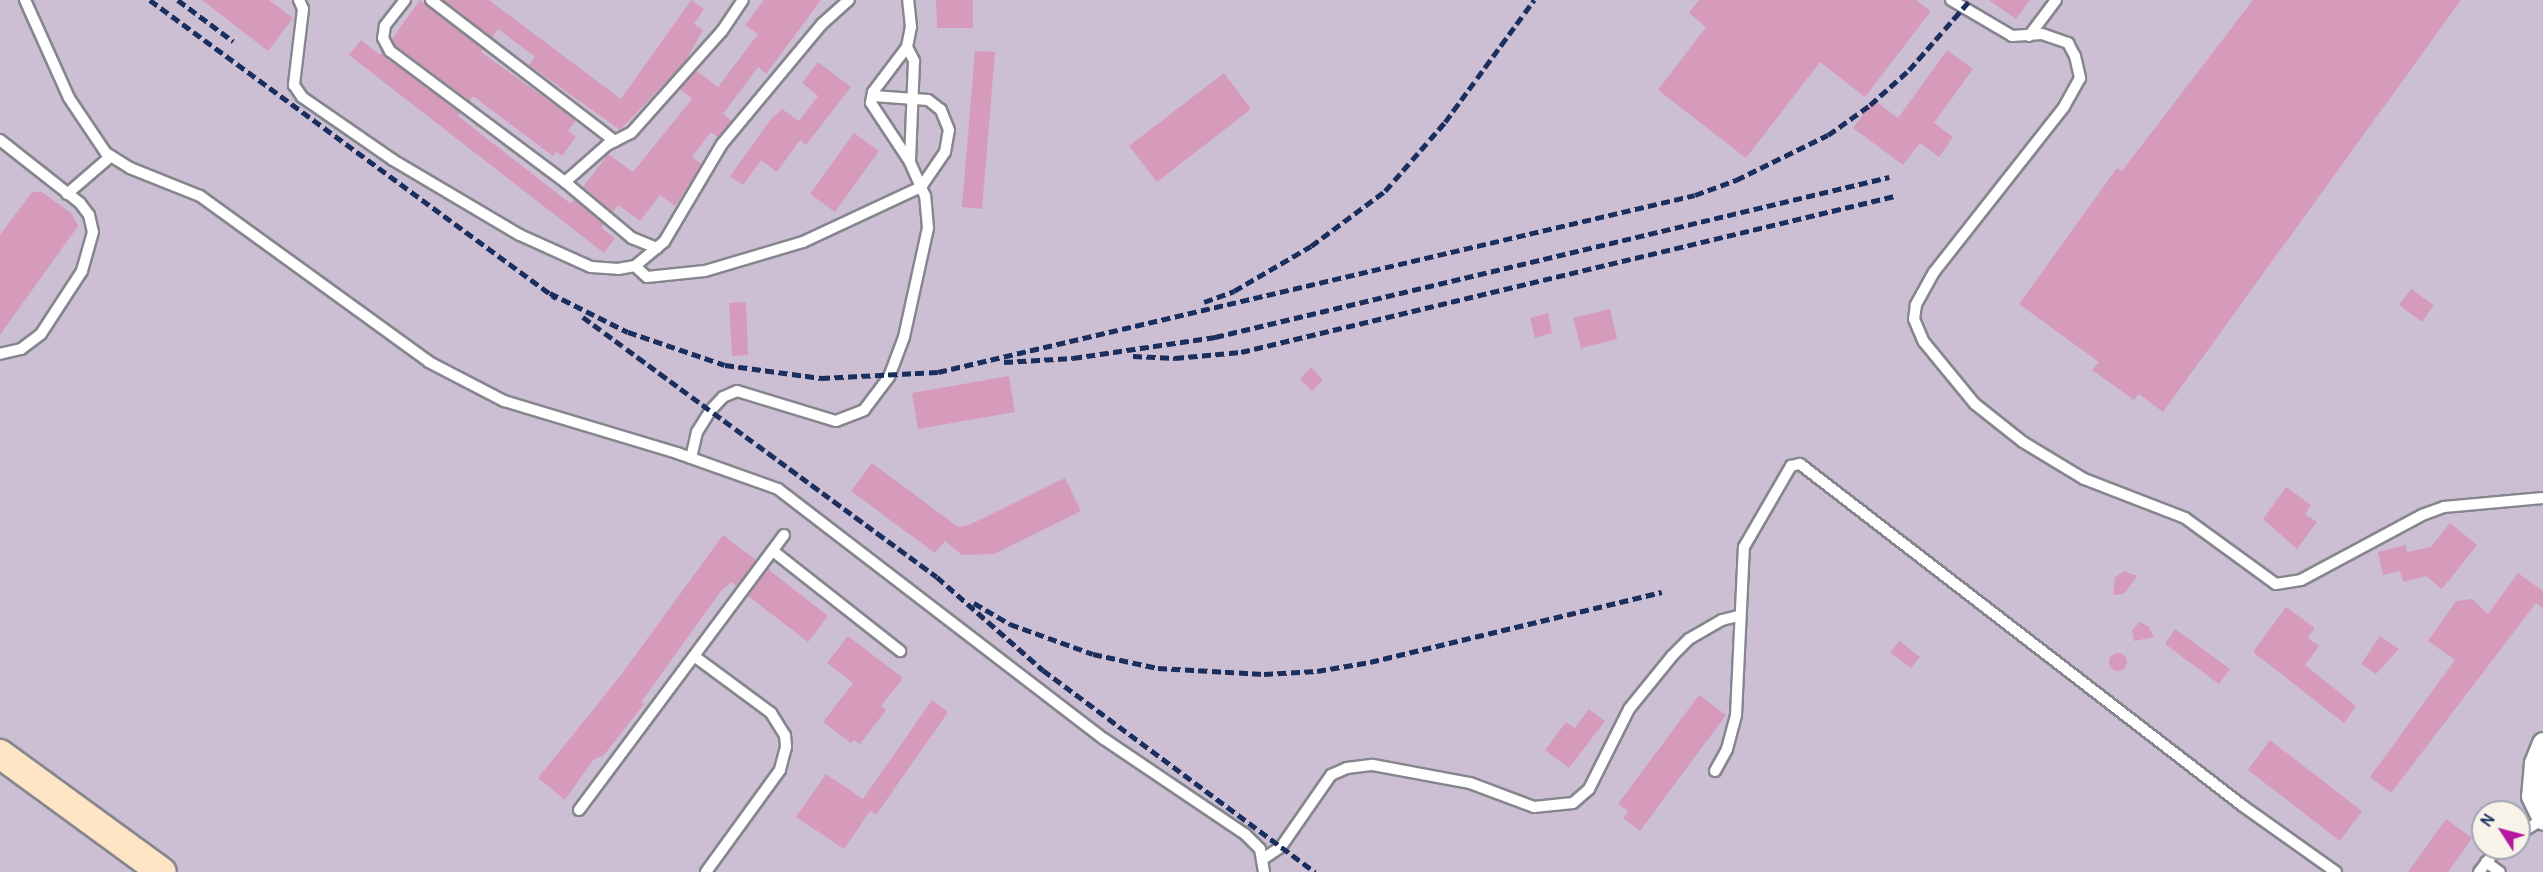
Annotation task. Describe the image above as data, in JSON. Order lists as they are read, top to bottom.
{
  "north": "top left"
}
